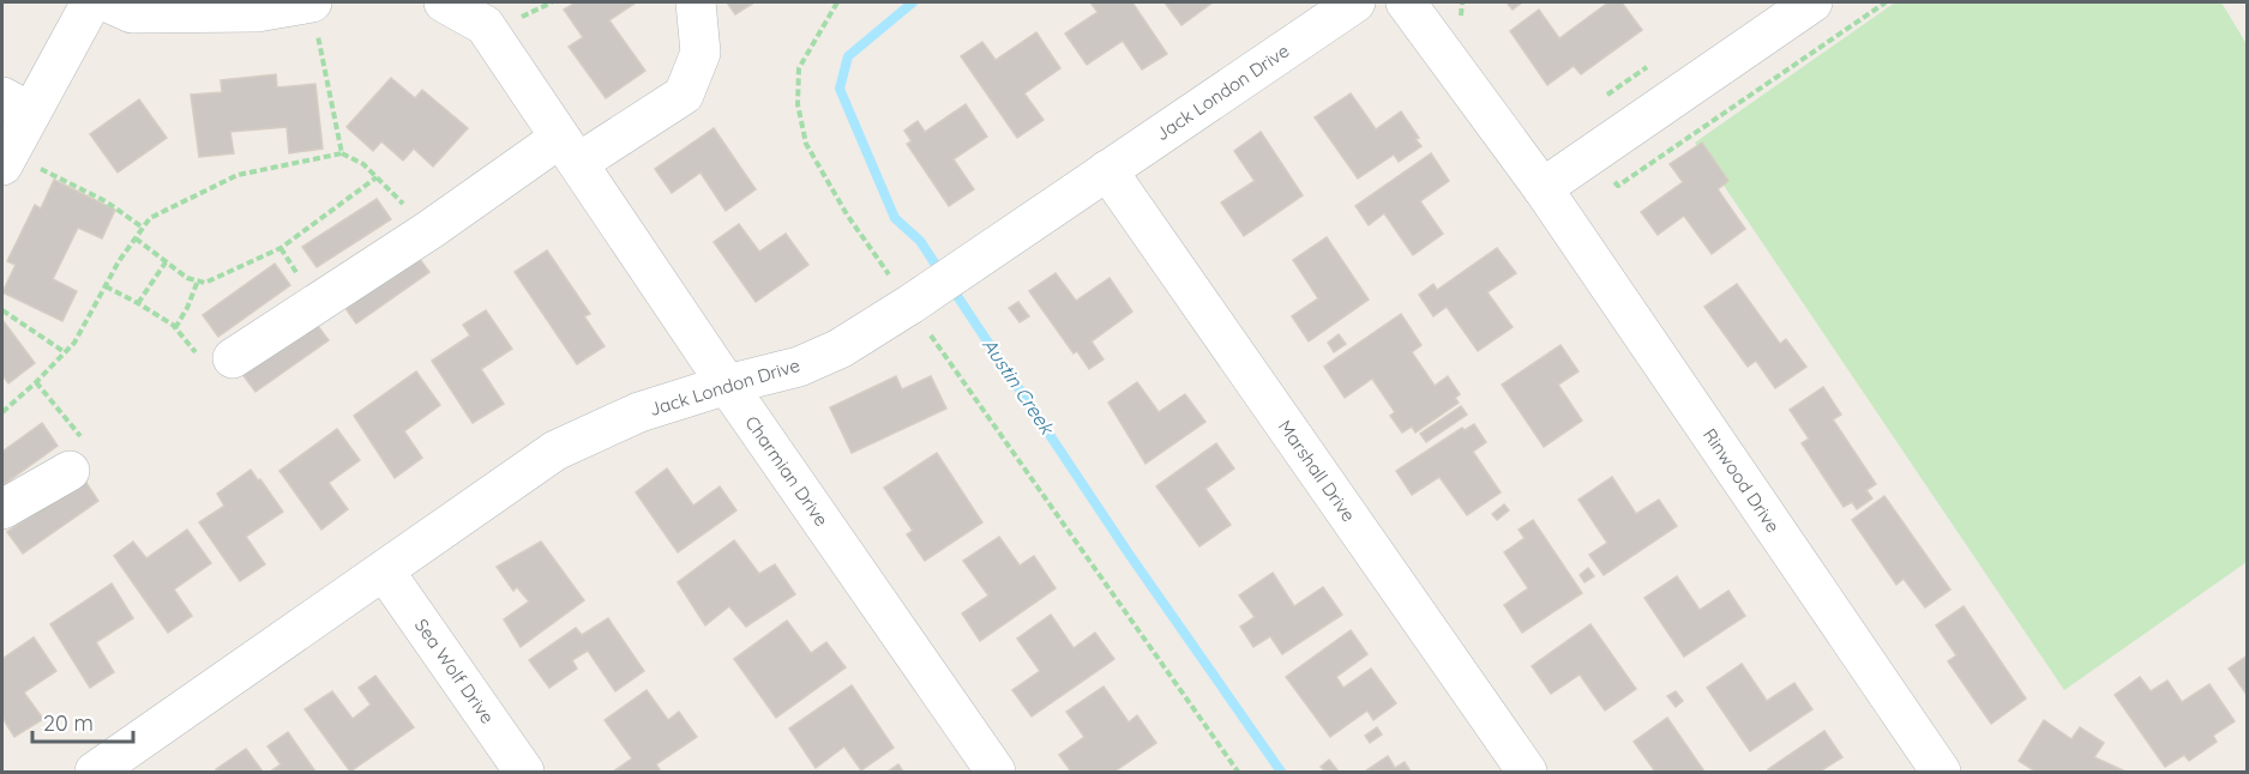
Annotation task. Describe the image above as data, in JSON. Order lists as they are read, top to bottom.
{
  "streets": {
    "street": [
      "Jack London Drive",
      "Charmian Drive",
      "Marshall Drive",
      "Rinwood Drive",
      "Sea Wolf Drive"
    ]
  },
  "crossings": [
    ["Jack London Drive", "Charmian Drive"],
    ["Jack London Drive", "Marshall Drive"],
    ["Jack London Drive", "Sea Wolf Drive"]
  ],
  "water": ["Austin Creek"],
  "scale_bar": "20 m"
}
